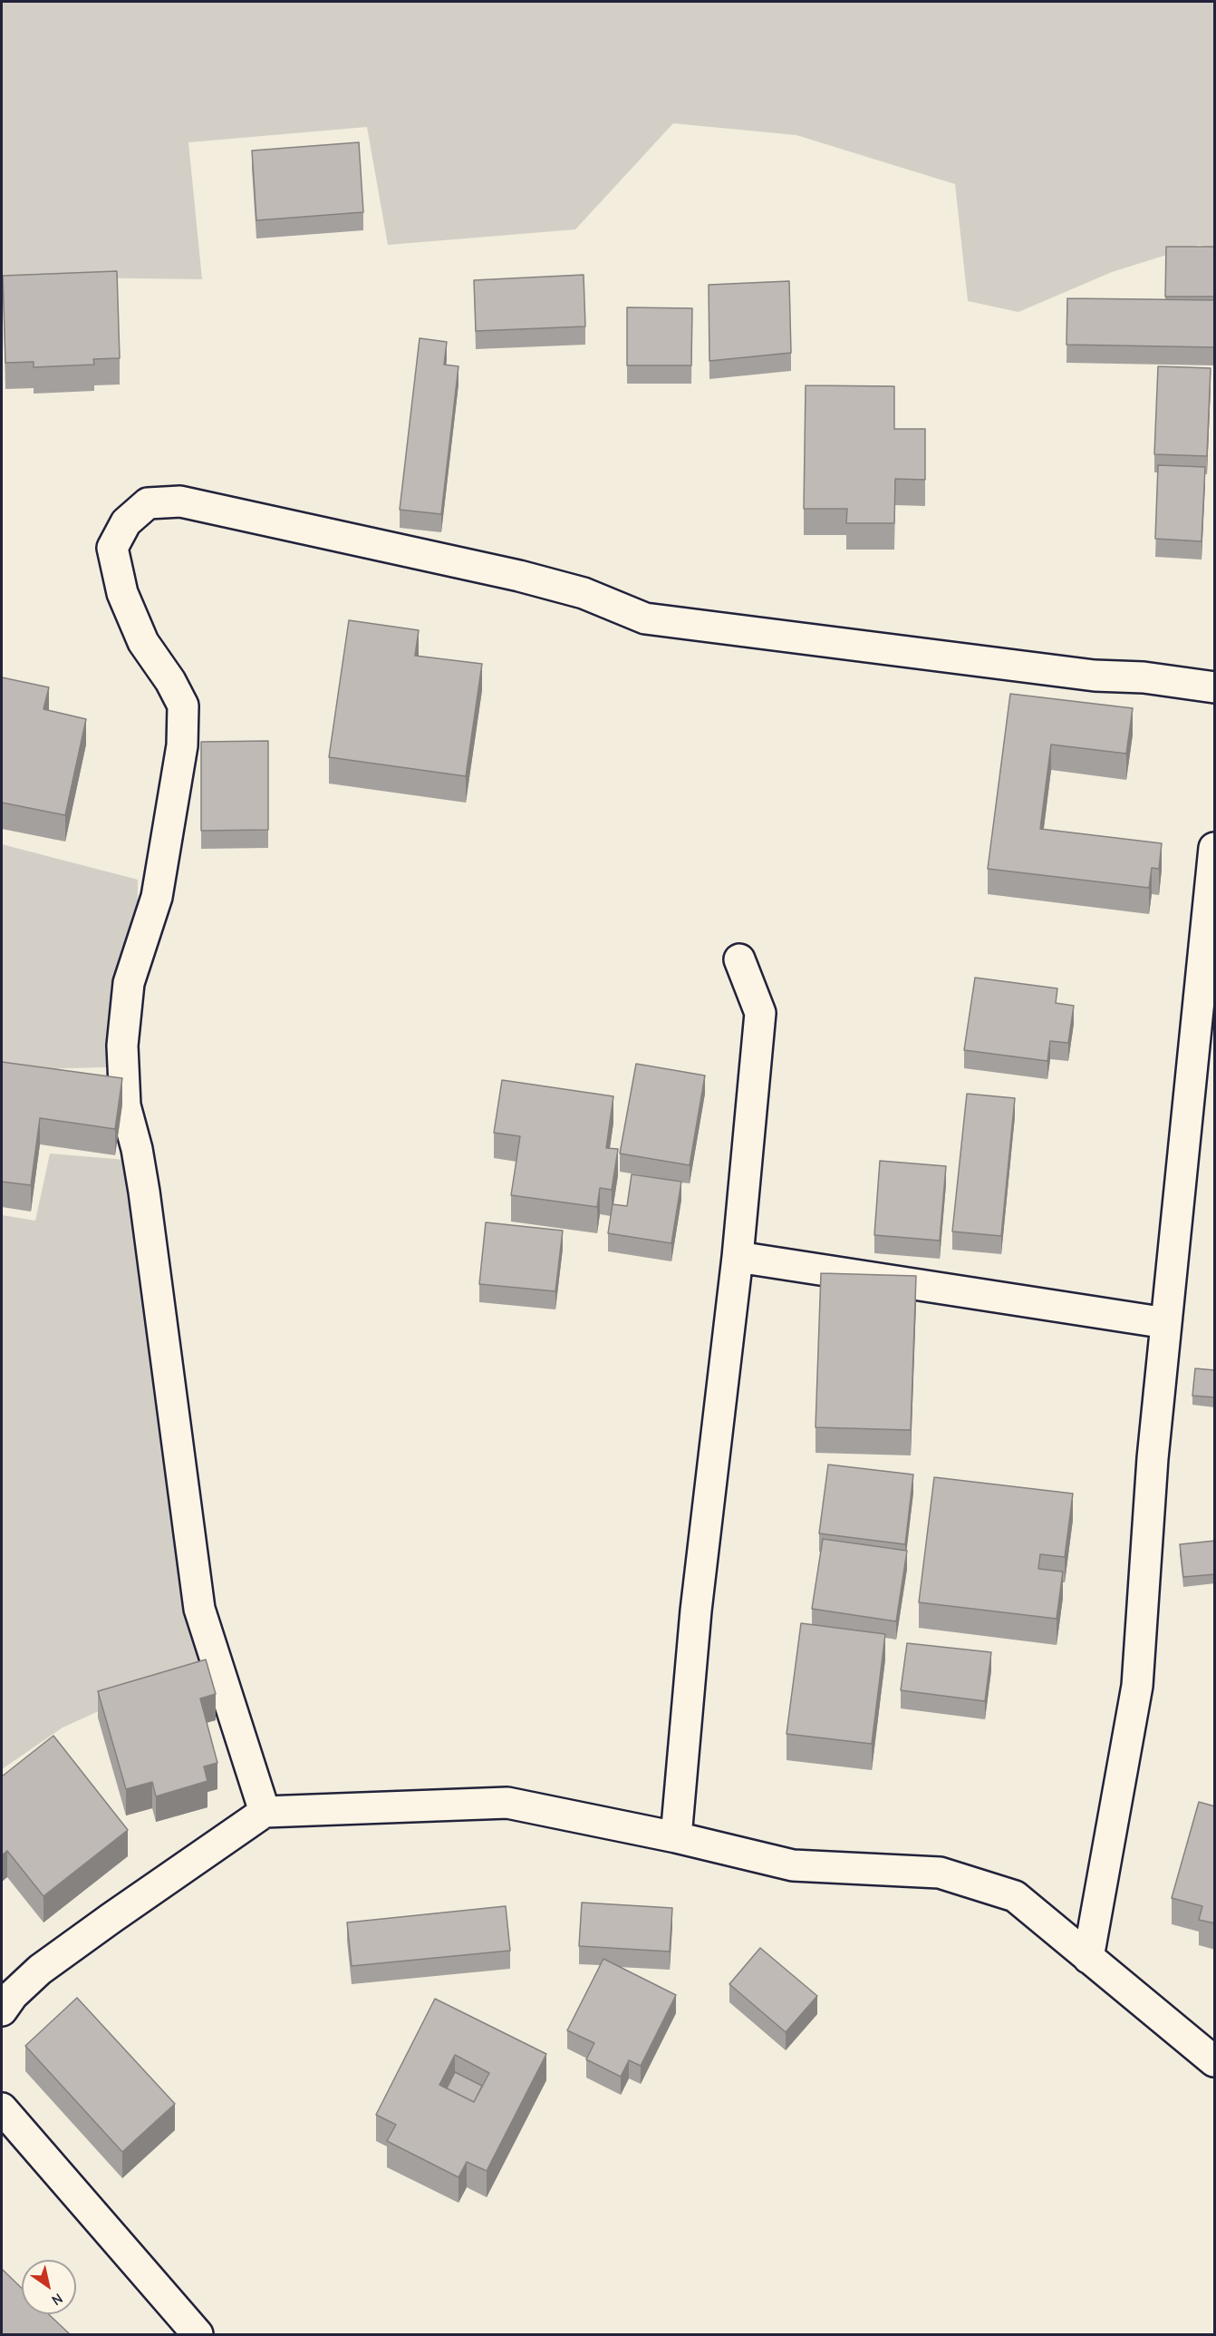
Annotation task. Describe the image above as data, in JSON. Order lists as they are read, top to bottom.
{
  "north": "bottom right"
}
